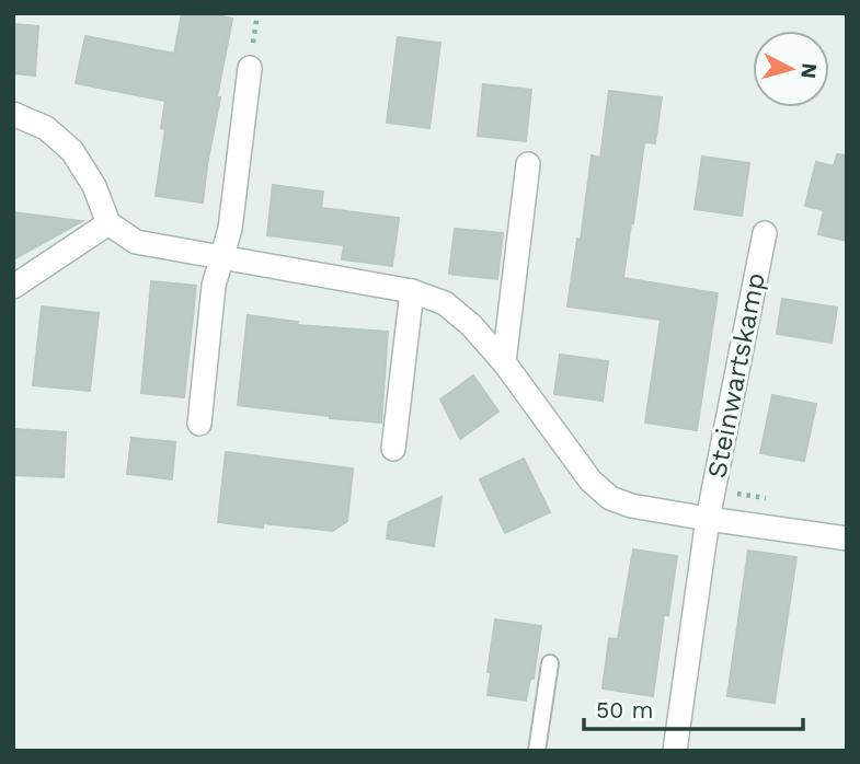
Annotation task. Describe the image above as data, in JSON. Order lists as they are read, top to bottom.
{
  "streets": {
    "street": ["Steinwartskamp"]
  },
  "scale_bar": "50 m",
  "north": "right"
}
